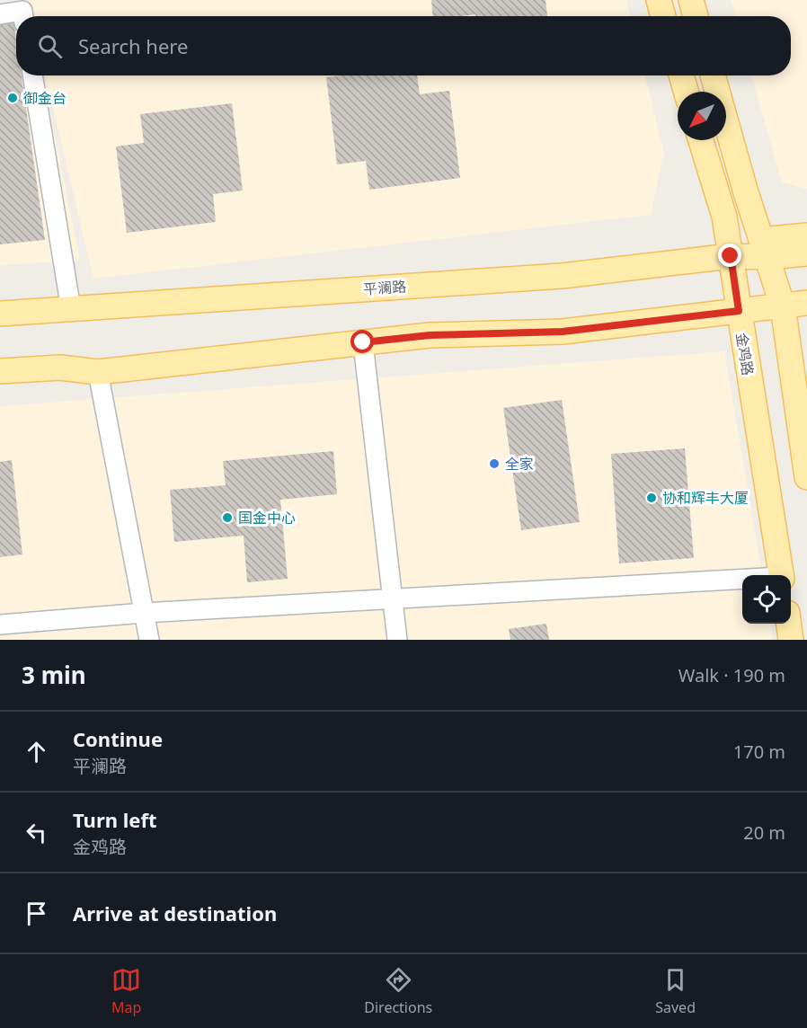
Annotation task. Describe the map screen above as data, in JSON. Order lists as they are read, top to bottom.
{
  "streets": {
    "main road": ["平澜路", "金鸡路"]
  },
  "crossings": [
    ["平澜路", "金鸡路"]
  ],
  "places": [
    "御金台",
    "全家",
    "协和辉丰大厦",
    "国金中心"
  ],
  "north": "bottom left",
  "page": {
    "search": "Search here",
    "heading": ["3 min", "Walk · 190 m"],
    "list": [
      ["Continue", "平澜路", "170 m"],
      ["Turn left", "金鸡路", "20 m"],
      "Arrive at destination"
    ],
    "nav": ["Map", "Directions", "Saved"]
  }
}
